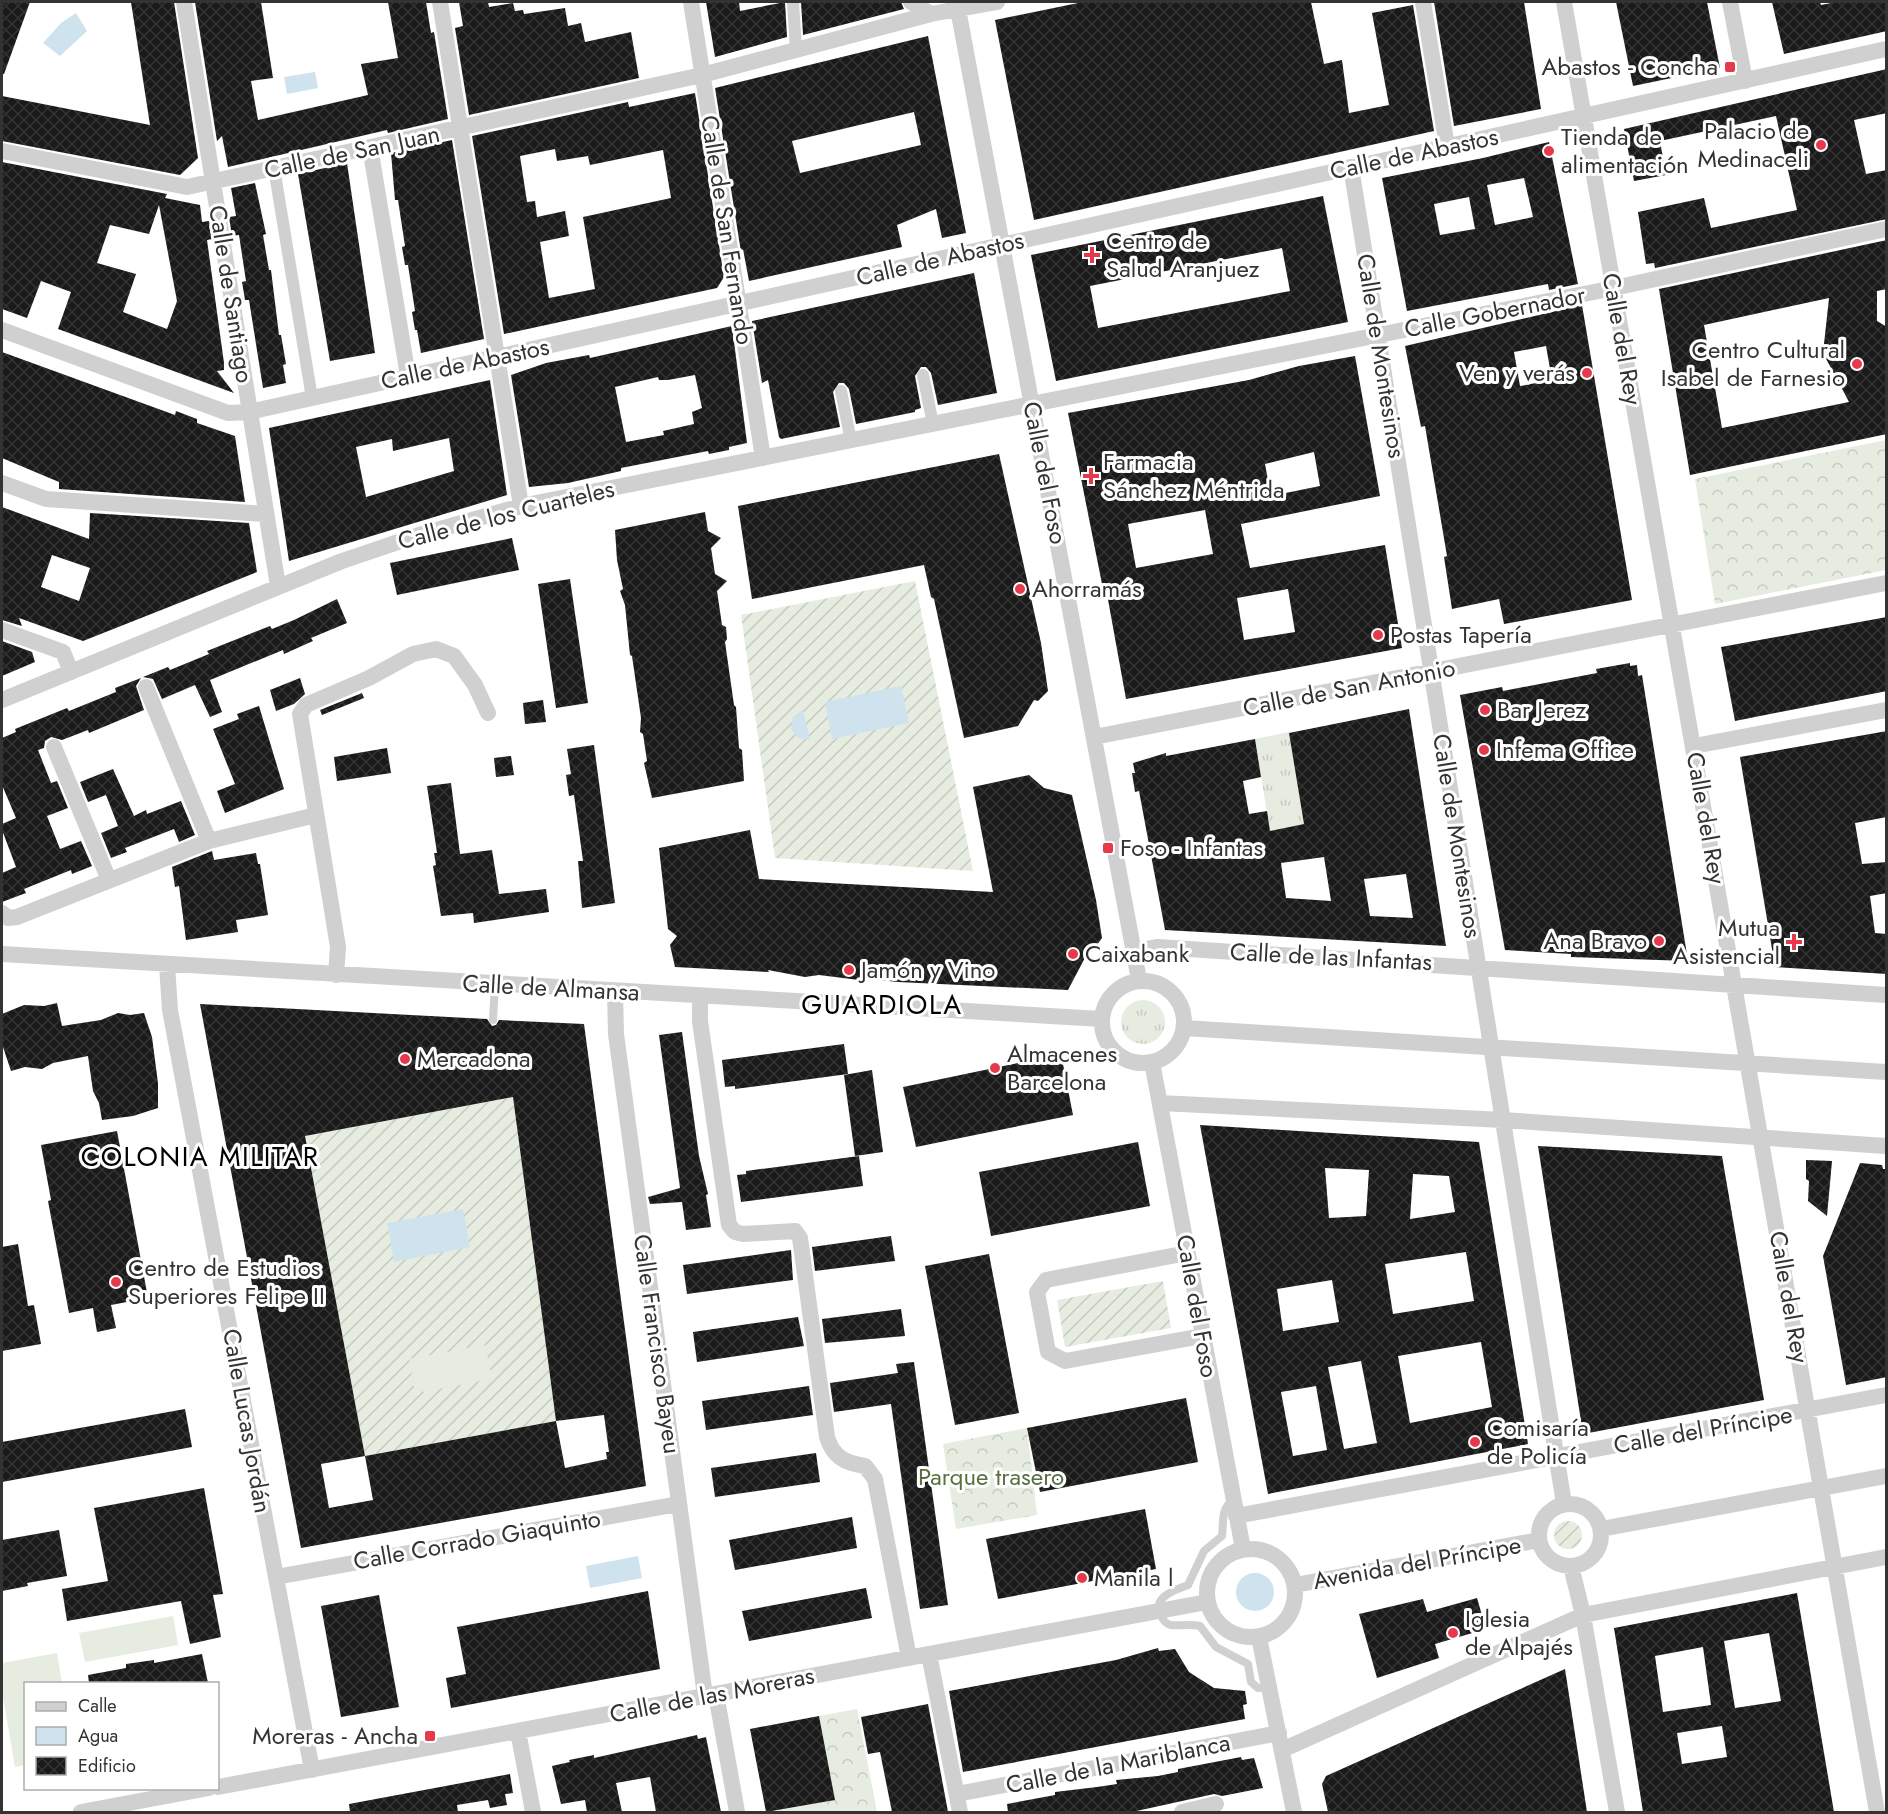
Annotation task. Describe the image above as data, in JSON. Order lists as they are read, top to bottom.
{
  "streets": {
    "street": [
      "Calle de San Juan",
      "Calle de Abastos",
      "Calle de San Fernando",
      "Calle de Santiago",
      "Calle Gobernador",
      "Calle del Rey",
      "Calle de Montesinos",
      "Calle del Foso",
      "Calle de los Cuarteles",
      "Calle de San Antonio",
      "Calle de las Infantas",
      "Calle de Almansa",
      "Calle Francisco Bayeu",
      "Calle Lucas Jordán",
      "Calle del Príncipe",
      "Calle Corrado Giaquinto",
      "Avenida del Príncipe",
      "Calle de las Moreras",
      "Calle de la Mariblanca"
    ]
  },
  "crossings": [
    ["Calle de San Juan", "Calle de San Fernando"],
    ["Calle de San Juan", "Calle de Santiago"],
    ["Calle de San Juan", "Calle del Foso"],
    ["Calle de Abastos", "Calle de San Fernando"],
    ["Calle de Abastos", "Calle de Santiago"],
    ["Calle de Abastos", "Calle del Rey"],
    ["Calle de Abastos", "Calle de Montesinos"],
    ["Calle de Abastos", "Calle del Foso"],
    ["Calle de San Fernando", "Calle de los Cuarteles"],
    ["Calle de Santiago", "Calle de los Cuarteles"],
    ["Calle Gobernador", "Calle del Rey"],
    ["Calle Gobernador", "Calle de Montesinos"],
    ["Calle Gobernador", "Calle del Foso"],
    ["Calle Gobernador", "Calle de los Cuarteles"],
    ["Calle del Rey", "Calle de San Antonio"],
    ["Calle del Rey", "Calle de las Infantas"],
    ["Calle del Rey", "Calle del Príncipe"],
    ["Calle de Montesinos", "Calle de San Antonio"],
    ["Calle de Montesinos", "Calle de las Infantas"],
    ["Calle de Montesinos", "Calle del Príncipe"],
    ["Calle de Montesinos", "Avenida del Príncipe"],
    ["Calle del Foso", "Calle de los Cuarteles"],
    ["Calle del Foso", "Calle de San Antonio"],
    ["Calle del Foso", "Calle de las Infantas"],
    ["Calle del Foso", "Calle de Almansa"],
    ["Calle del Foso", "Calle del Príncipe"],
    ["Calle del Foso", "Avenida del Príncipe"],
    ["Calle del Foso", "Calle de las Moreras"],
    ["Calle de Almansa", "Calle Francisco Bayeu"],
    ["Calle de Almansa", "Calle Lucas Jordán"],
    ["Calle Francisco Bayeu", "Calle Corrado Giaquinto"],
    ["Calle Francisco Bayeu", "Calle de las Moreras"],
    ["Calle Lucas Jordán", "Calle Corrado Giaquinto"],
    ["Calle Lucas Jordán", "Calle de las Moreras"],
    ["Avenida del Príncipe", "Calle de las Moreras"]
  ],
  "districts": ["GUARDIOLA", "COLONIA MILITAR"],
  "parks": ["Parque trasero"],
  "places": {
    "transit": ["Abastos - Concha", "Foso - Infantas", "Moreras - Ancha"],
    "other": [
      "Palacio de Medinaceli",
      "Tienda de alimentación",
      "Centro Cultural Isabel de Farnesio",
      "Ven y verás",
      "Ahorramás",
      "Postas Tapería",
      "Bar Jerez",
      "Infema Office",
      "Ana Bravo",
      "Caixabank",
      "Jamón y Vino",
      "Mercadona",
      "Almacenes Barcelona",
      "Centro de Estudios Superiores Felipe II",
      "Comisaría de Policía",
      "Manila l",
      "Iglesia de Alpajés"
    ],
    "health": ["Centro de Salud Aranjuez", "Farmacia Sánchez Méntrida", "Mutua Asistencial"]
  },
  "legend": ["Calle", "Agua", "Edificio"]
}
